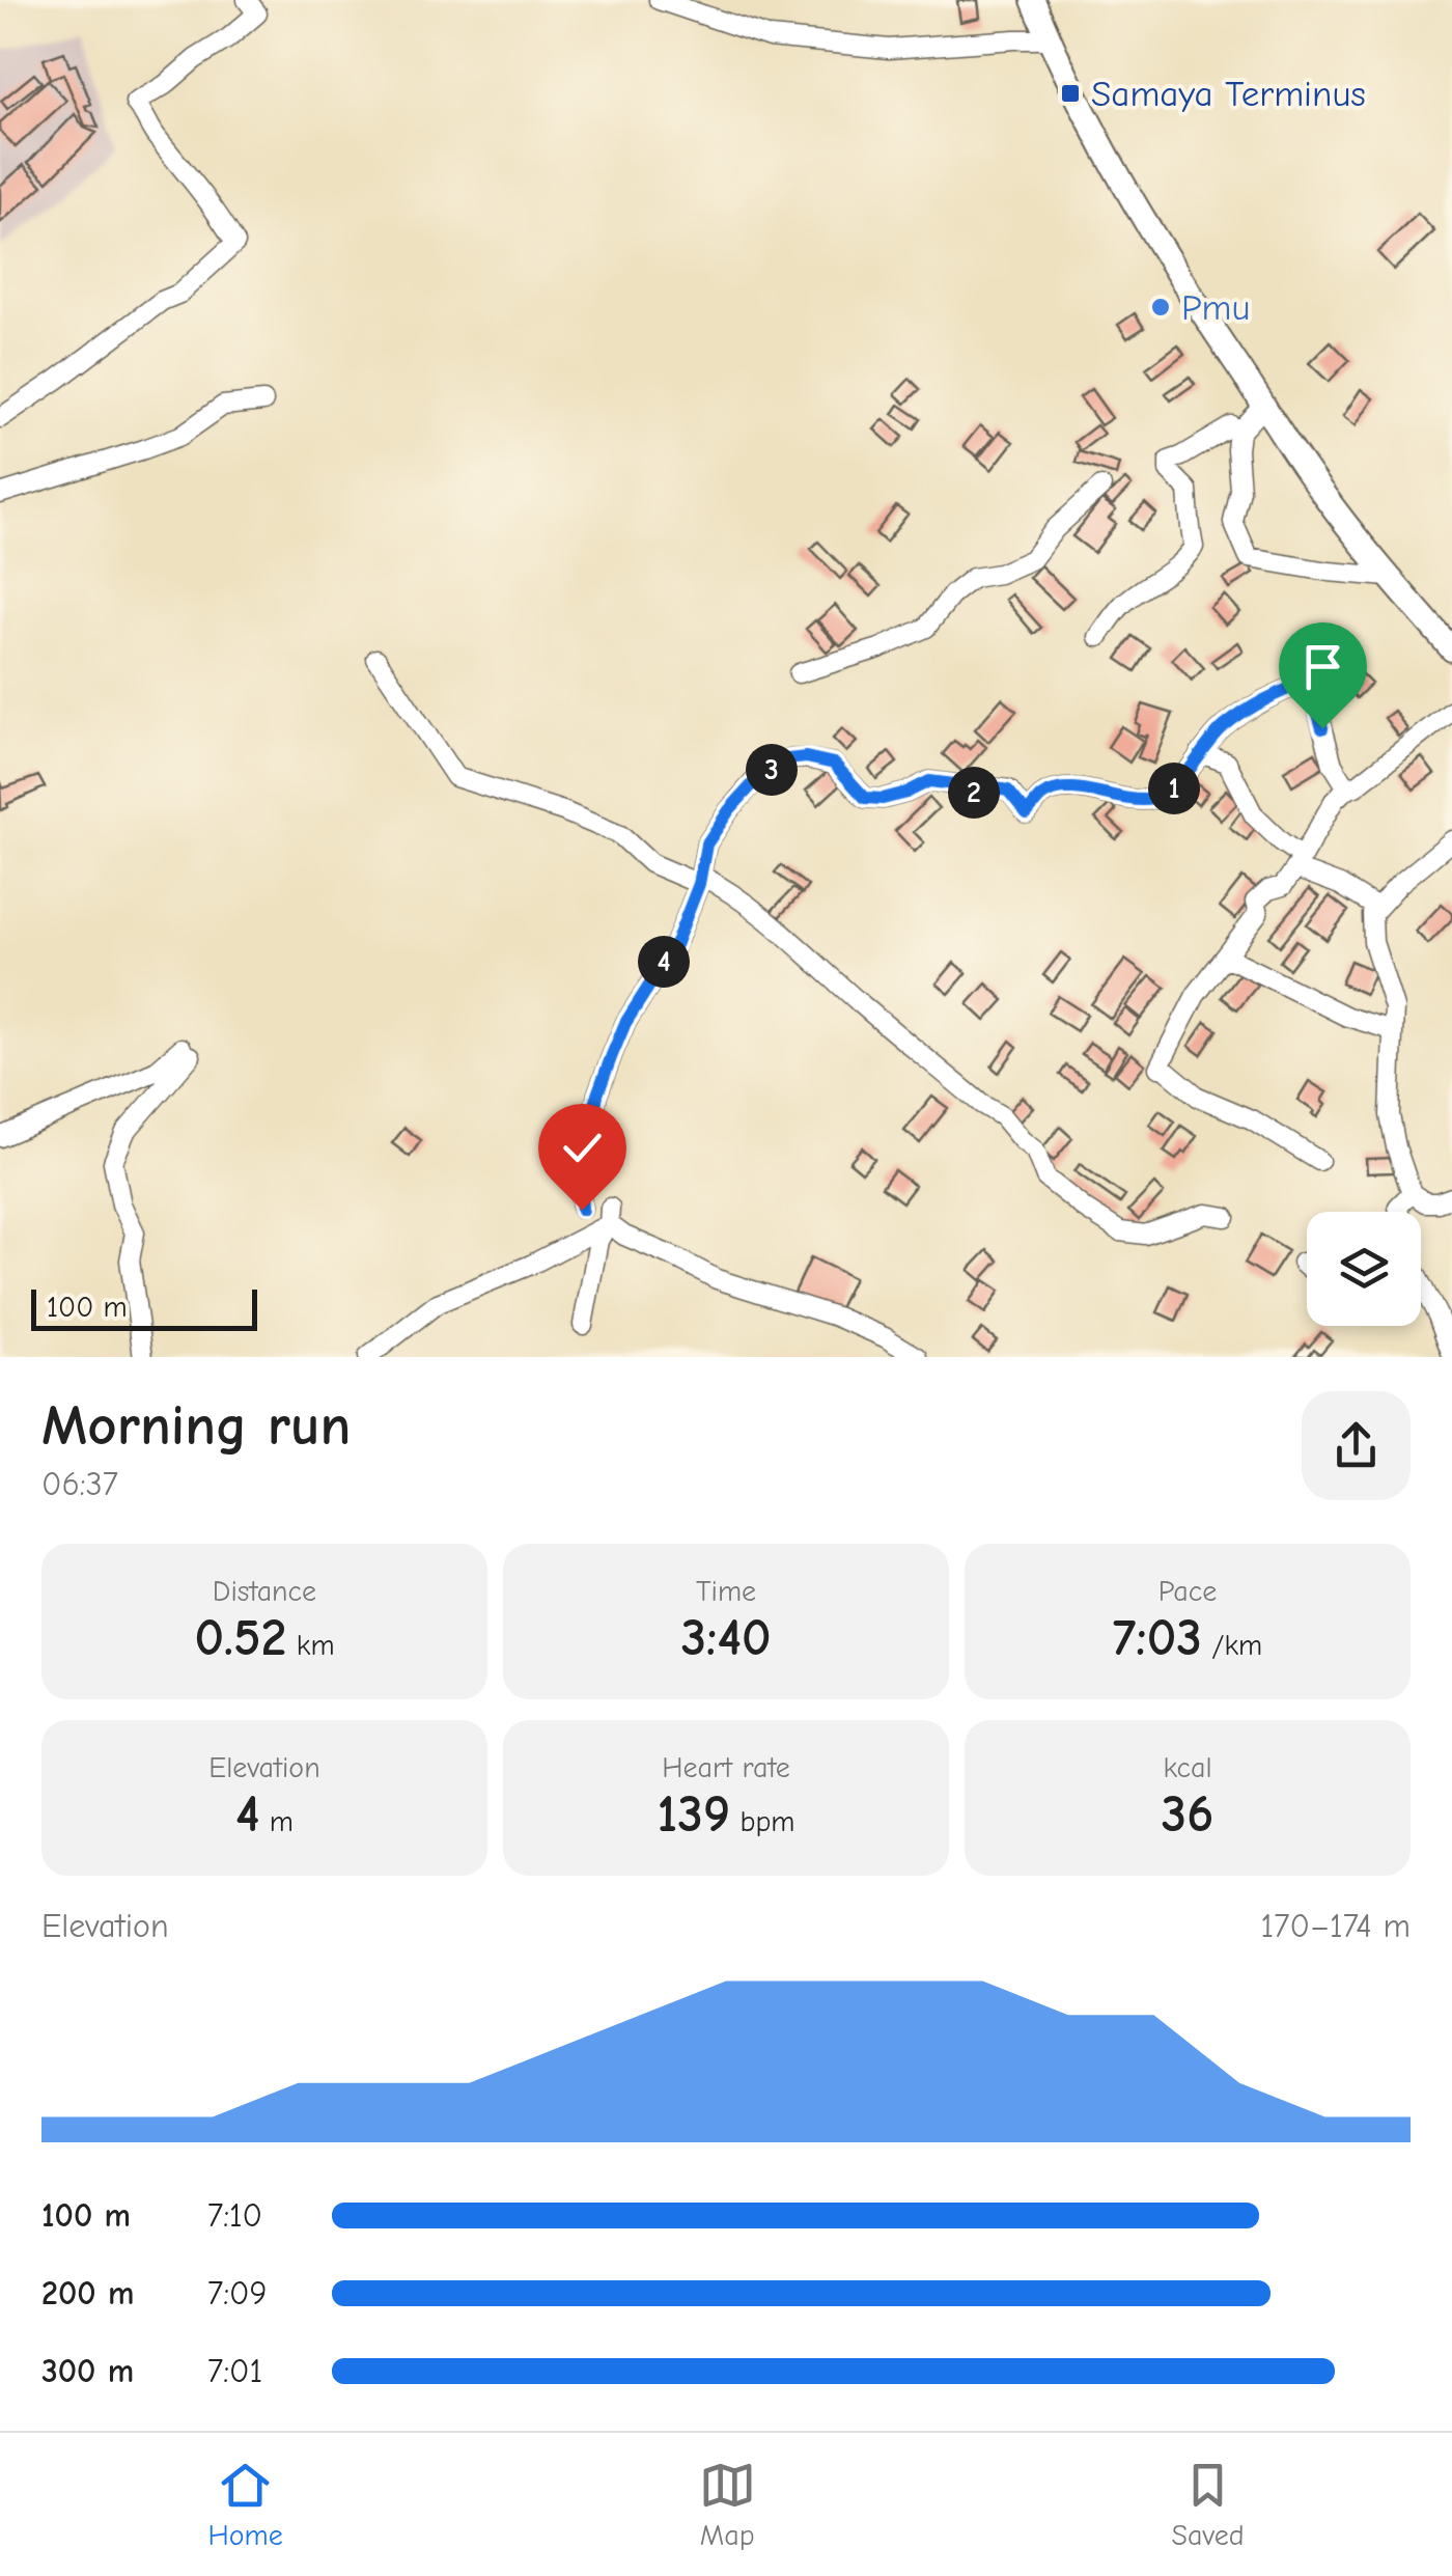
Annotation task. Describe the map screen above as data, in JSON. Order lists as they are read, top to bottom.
{
  "places": {
    "transit": ["Samaya Terminus"],
    "other": ["Pmu"]
  },
  "scale_bar": "100 m",
  "page": {
    "pins": [
      "3",
      "1",
      "2",
      "4"
    ],
    "scale": "100 m",
    "heading": ["Morning run", "06:37"],
    "stats": [
      ["Distance", "0.52 km"],
      ["Time", "3:40"],
      ["Pace", "7:03 /km"],
      ["Elevation", "4 m"],
      ["Heart rate", "139 bpm"],
      ["kcal", "36"]
    ],
    "chart": ["Elevation", "170–174 m"],
    "list": [
      {
        "name": "100 m",
        "note": "7:10"
      },
      {
        "name": "200 m",
        "note": "7:09"
      },
      {
        "name": "300 m",
        "note": "7:01"
      }
    ],
    "tabs": ["Home", "Map", "Saved"]
  }
}
